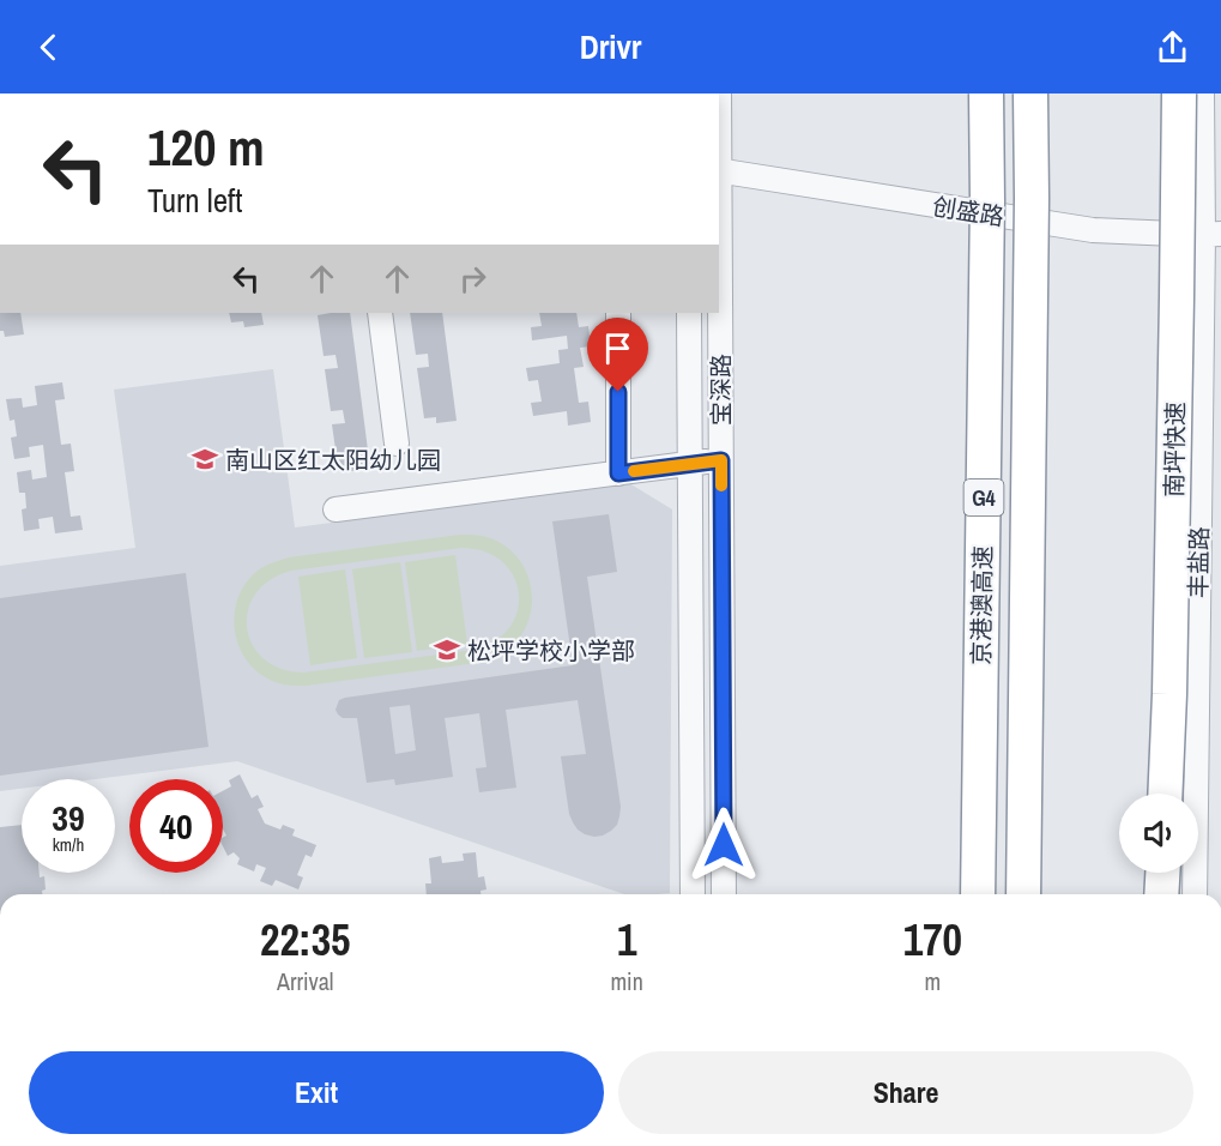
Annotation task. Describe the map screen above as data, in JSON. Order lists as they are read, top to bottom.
{
  "streets": {
    "highway": ["南坪快速", "G4", "京港澳高速"],
    "street": ["创盛路", "宝深路", "丰盐路"]
  },
  "crossings": [
    ["创盛路", "丰盐路"]
  ],
  "places": {
    "school or university": ["南山区红太阳幼儿园", "松坪学校小学部"]
  },
  "page": {
    "header": "Drivr",
    "turn": ["120 m", "Turn left"],
    "speed": "39 km/h",
    "limit": "40",
    "eta": [
      "22:35",
      "Arrival",
      "1",
      "min",
      "170",
      "m"
    ],
    "buttons": ["Exit", "Share"]
  }
}
